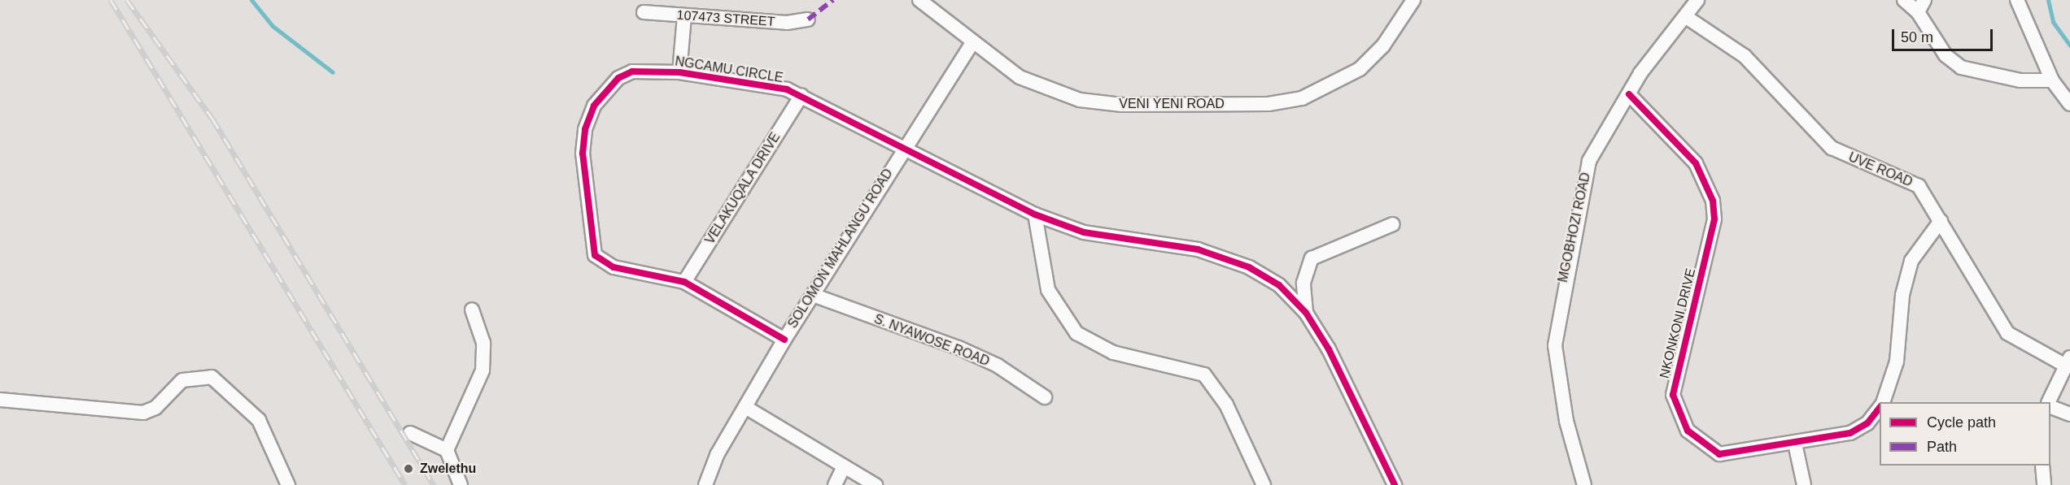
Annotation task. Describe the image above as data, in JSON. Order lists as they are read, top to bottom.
{
  "streets": {
    "street": [
      "107473 STREET",
      "NGCAMU CIRCLE",
      "VENI YENI ROAD",
      "UVE ROAD",
      "VELAKUQALA DRIVE",
      "MGOBHOZI ROAD",
      "SOLOMON MAHLANGU ROAD",
      "NKONKONI DRIVE",
      "S. NYAWOSE ROAD"
    ]
  },
  "crossings": [
    ["NGCAMU CIRCLE", "VELAKUQALA DRIVE"],
    ["NGCAMU CIRCLE", "SOLOMON MAHLANGU ROAD"],
    ["VENI YENI ROAD", "SOLOMON MAHLANGU ROAD"],
    ["UVE ROAD", "MGOBHOZI ROAD"],
    ["UVE ROAD", "NKONKONI DRIVE"],
    ["MGOBHOZI ROAD", "NKONKONI DRIVE"],
    ["SOLOMON MAHLANGU ROAD", "S. NYAWOSE ROAD"]
  ],
  "places": ["Zwelethu"],
  "legend": ["Cycle path", "Path"],
  "scale_bar": "50 m"
}
